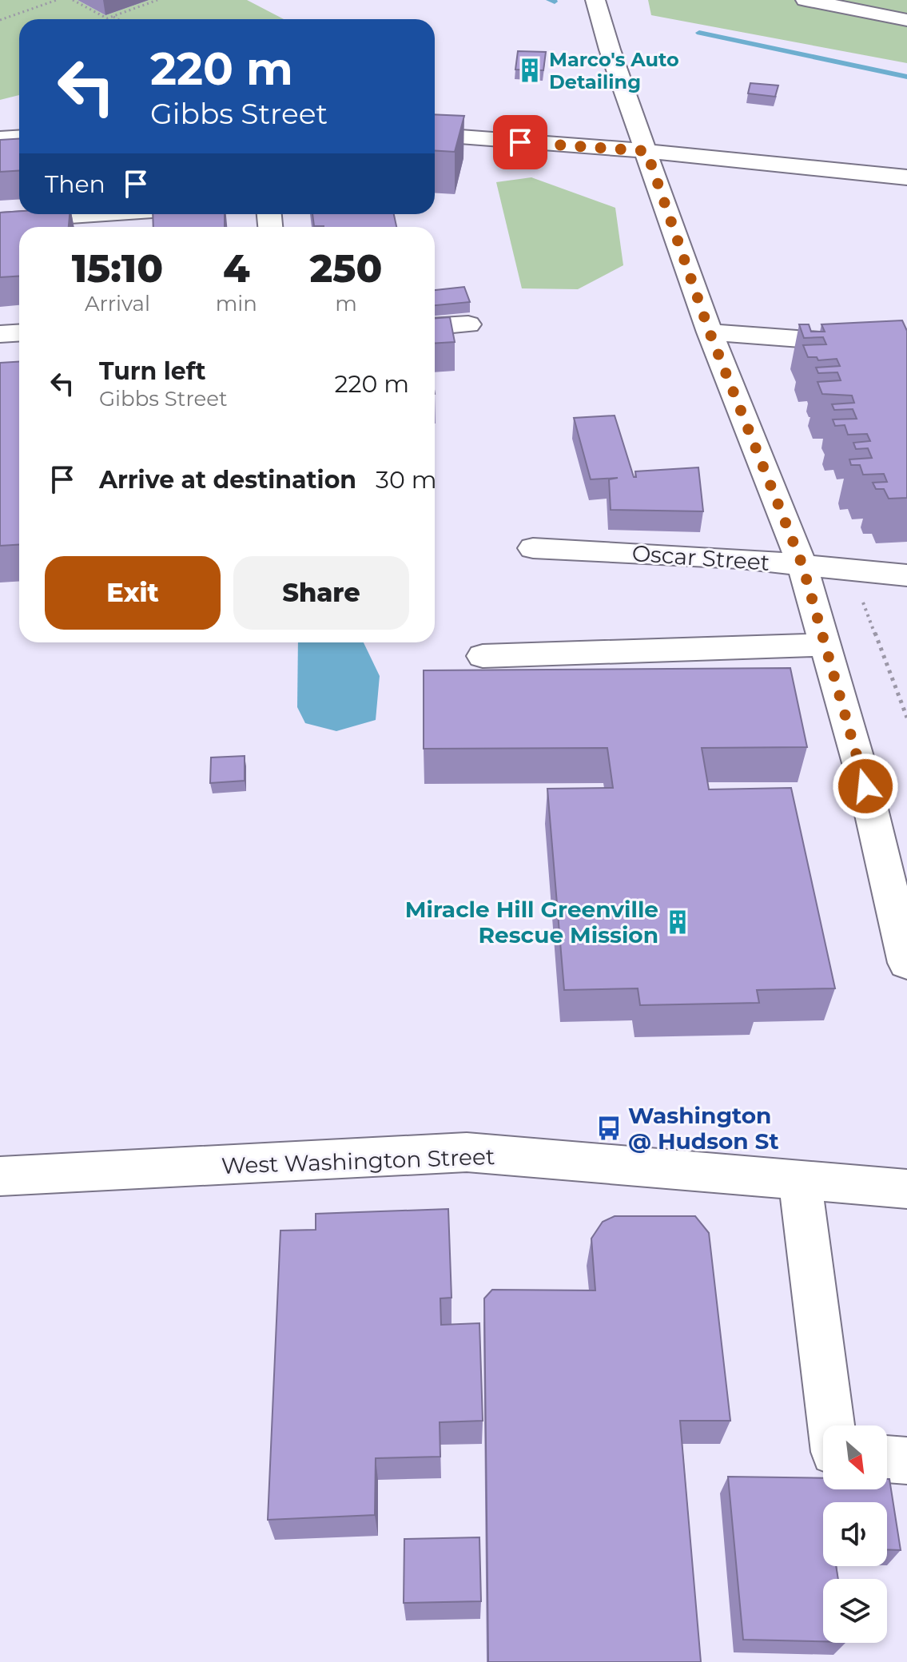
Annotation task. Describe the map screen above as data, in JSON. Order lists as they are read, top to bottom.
{
  "streets": {
    "street": ["Oscar Street", "West Washington Street"]
  },
  "places": {
    "building": ["Marco's Auto Detailing", "Miracle Hill Greenville Rescue Mission"],
    "bus stop": ["Washington @ Hudson St"]
  },
  "north": "bottom right",
  "page": {
    "turn": ["220 m", "Gibbs Street"],
    "then": "Then",
    "eta": [
      "15:10",
      "Arrival",
      "4",
      "min",
      "250",
      "m"
    ],
    "list": [
      {
        "name": "Turn left",
        "note": "Gibbs Street",
        "value": "220 m"
      },
      {
        "name": "Arrive at destination",
        "value": "30 m"
      }
    ],
    "buttons": ["Exit", "Share"]
  }
}
